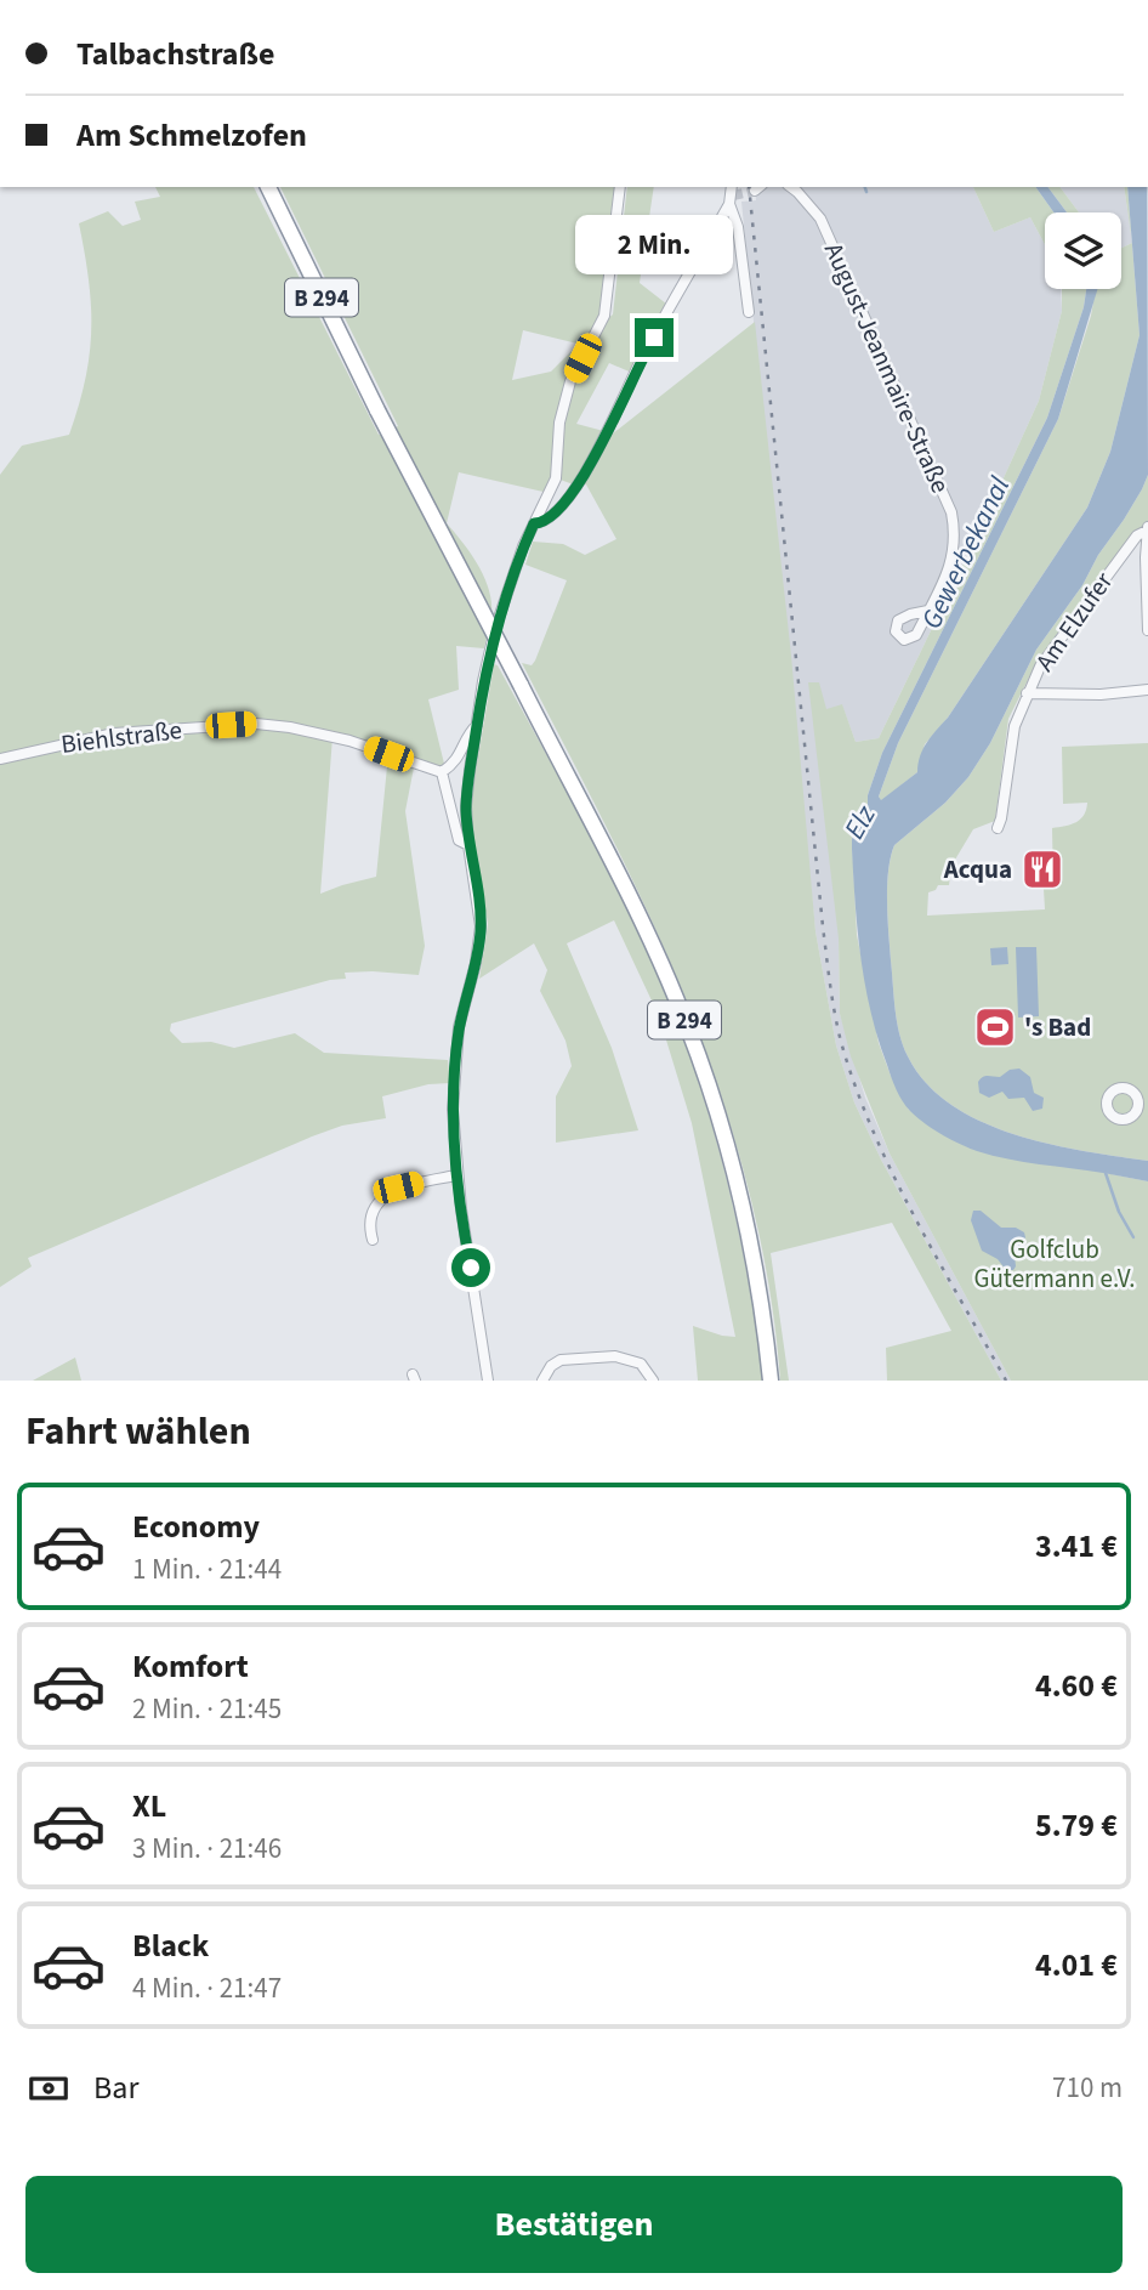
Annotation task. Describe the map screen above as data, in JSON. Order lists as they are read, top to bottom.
{
  "streets": {
    "highway": ["B 294"],
    "street": ["August-Jeanmaire-Straße", "Am Elzufer", "Biehlstraße"]
  },
  "water": ["Gewerbekanal", "Elz"],
  "parks": ["Golfclub Gütermann e.V."],
  "places": {
    "restaurant": ["Acqua"],
    "sports": ["'s Bad"]
  },
  "page": {
    "banner": ["Talbachstraße", "Am Schmelzofen"],
    "bubble": "2 Min.",
    "heading": "Fahrt wählen",
    "list": [
      {
        "name": "Economy",
        "note": "1 Min. · 21:44",
        "value": "3.41 €"
      },
      {
        "name": "Komfort",
        "note": "2 Min. · 21:45",
        "value": "4.60 €"
      },
      {
        "name": "XL",
        "note": "3 Min. · 21:46",
        "value": "5.79 €"
      },
      {
        "name": "Black",
        "note": "4 Min. · 21:47",
        "value": "4.01 €"
      }
    ],
    "pay": ["Bar", "710 m"],
    "buttons": "Bestätigen"
  }
}
